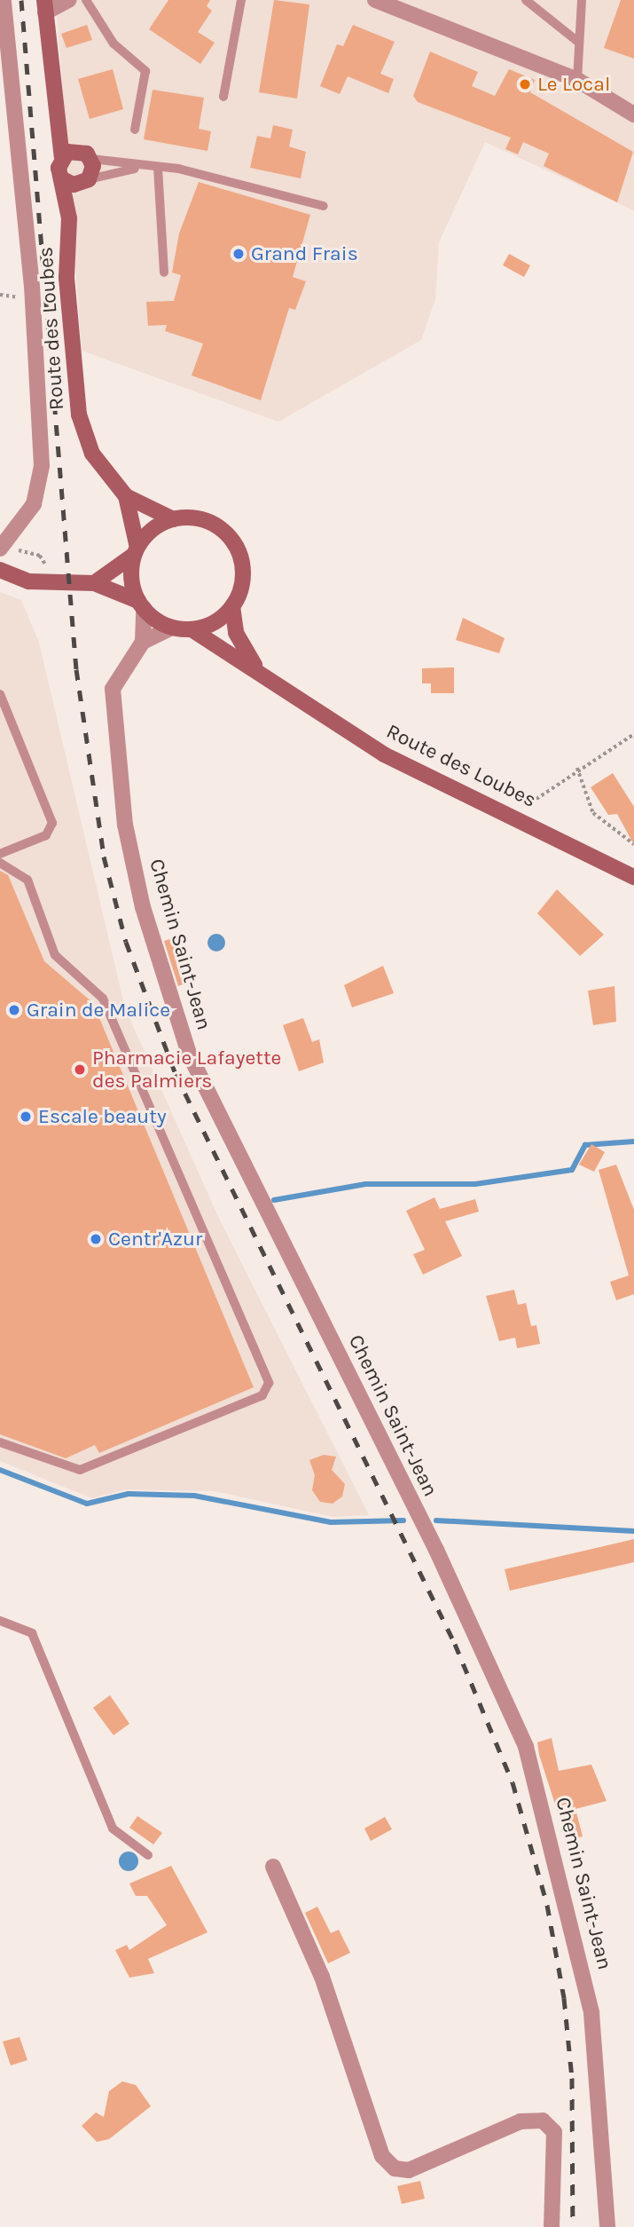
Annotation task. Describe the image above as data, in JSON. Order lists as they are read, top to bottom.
{
  "streets": {
    "main road": ["Route des Loubes"],
    "street": ["Chemin Saint-Jean"]
  },
  "crossings": [
    ["Route des Loubes", "Chemin Saint-Jean"]
  ],
  "places": [
    "Le Local",
    "Grand Frais",
    "Grain de Malice",
    "Pharmacie Lafayette des Palmiers",
    "Escale beauty",
    "Centr'Azur"
  ]
}
